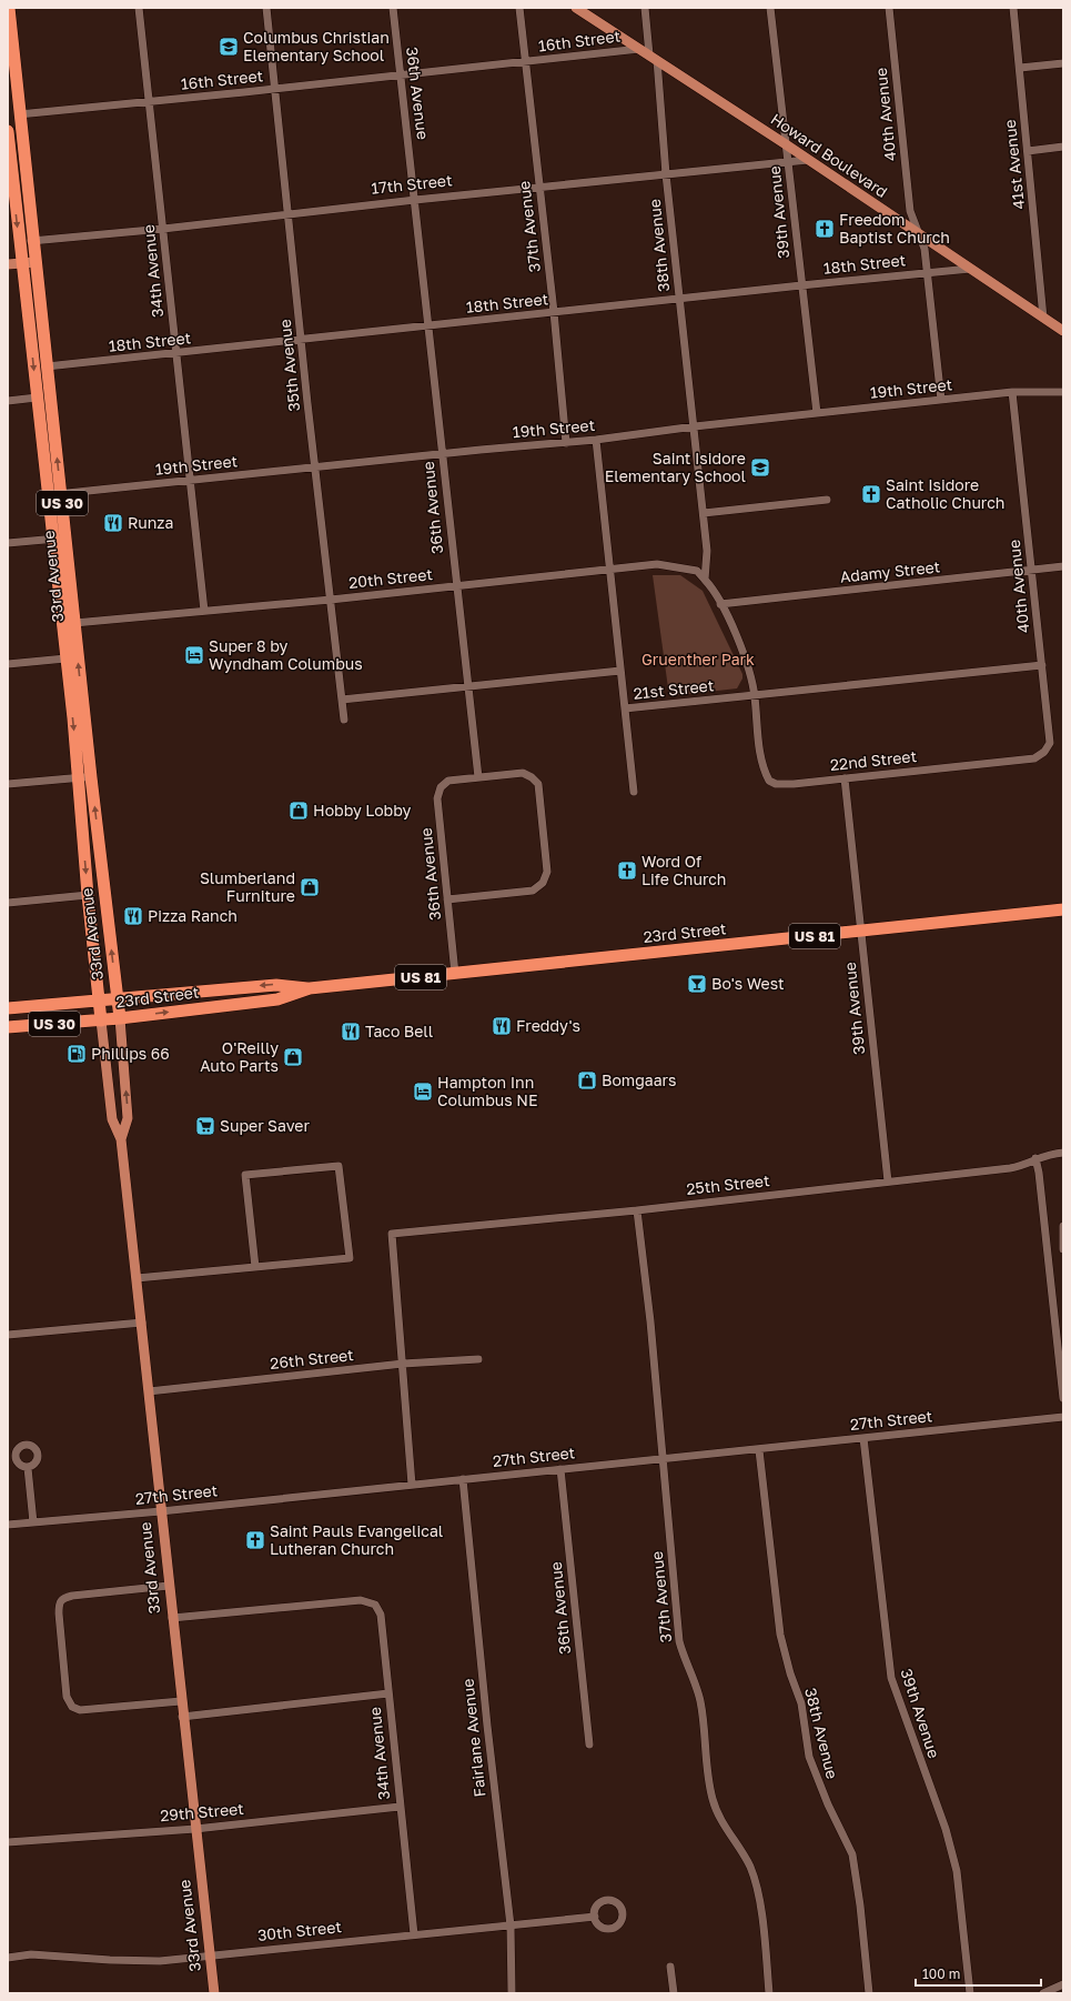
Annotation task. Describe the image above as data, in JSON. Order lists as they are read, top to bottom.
{
  "streets": {
    "highway": [
      "US 30",
      "33rd Avenue",
      "23rd Street",
      "US 81"
    ],
    "main road": ["Howard Boulevard"],
    "street": [
      "16th Street",
      "36th Avenue",
      "40th Avenue",
      "41st Avenue",
      "17th Street",
      "39th Avenue",
      "37th Avenue",
      "38th Avenue",
      "18th Street",
      "34th Avenue",
      "35th Avenue",
      "19th Street",
      "Adamy Street",
      "20th Street",
      "21st Street",
      "22nd Street",
      "25th Street",
      "26th Street",
      "27th Street",
      "Fairlane Avenue",
      "29th Street",
      "30th Street"
    ]
  },
  "crossings": [
    ["16th Street", "36th Avenue"],
    ["16th Street", "Howard Boulevard"],
    ["16th Street", "37th Avenue"],
    ["16th Street", "34th Avenue"],
    ["16th Street", "35th Avenue"],
    ["16th Street", "33rd Avenue"],
    ["36th Avenue", "17th Street"],
    ["36th Avenue", "18th Street"],
    ["36th Avenue", "19th Street"],
    ["36th Avenue", "20th Street"],
    ["36th Avenue", "21st Street"],
    ["36th Avenue", "23rd Street"],
    ["36th Avenue", "27th Street"],
    ["40th Avenue", "Howard Boulevard"],
    ["40th Avenue", "18th Street"],
    ["40th Avenue", "19th Street"],
    ["40th Avenue", "Adamy Street"],
    ["40th Avenue", "21st Street"],
    ["40th Avenue", "22nd Street"],
    ["Howard Boulevard", "41st Avenue"],
    ["Howard Boulevard", "17th Street"],
    ["Howard Boulevard", "39th Avenue"],
    ["Howard Boulevard", "38th Avenue"],
    ["Howard Boulevard", "18th Street"],
    ["17th Street", "39th Avenue"],
    ["17th Street", "37th Avenue"],
    ["17th Street", "38th Avenue"],
    ["17th Street", "34th Avenue"],
    ["17th Street", "35th Avenue"],
    ["17th Street", "33rd Avenue"],
    ["39th Avenue", "18th Street"],
    ["39th Avenue", "19th Street"],
    ["39th Avenue", "22nd Street"],
    ["39th Avenue", "23rd Street"],
    ["39th Avenue", "25th Street"],
    ["39th Avenue", "27th Street"],
    ["37th Avenue", "18th Street"],
    ["37th Avenue", "19th Street"],
    ["37th Avenue", "25th Street"],
    ["37th Avenue", "27th Street"],
    ["38th Avenue", "18th Street"],
    ["38th Avenue", "19th Street"],
    ["38th Avenue", "20th Street"],
    ["38th Avenue", "22nd Street"],
    ["38th Avenue", "27th Street"],
    ["18th Street", "34th Avenue"],
    ["18th Street", "35th Avenue"],
    ["18th Street", "33rd Avenue"],
    ["34th Avenue", "19th Street"],
    ["34th Avenue", "33rd Avenue"],
    ["34th Avenue", "20th Street"],
    ["34th Avenue", "29th Street"],
    ["34th Avenue", "30th Street"],
    ["35th Avenue", "19th Street"],
    ["35th Avenue", "20th Street"],
    ["35th Avenue", "21st Street"],
    ["19th Street", "33rd Avenue"],
    ["Adamy Street", "22nd Street"],
    ["33rd Avenue", "20th Street"],
    ["33rd Avenue", "23rd Street"],
    ["33rd Avenue", "26th Street"],
    ["33rd Avenue", "27th Street"],
    ["33rd Avenue", "29th Street"],
    ["33rd Avenue", "30th Street"],
    ["20th Street", "22nd Street"],
    ["21st Street", "22nd Street"],
    ["25th Street", "26th Street"],
    ["27th Street", "Fairlane Avenue"],
    ["Fairlane Avenue", "30th Street"]
  ],
  "parks": ["Gruenther Park"],
  "places": {
    "school or university": ["Columbus Christian Elementary School", "Saint Isidore Elementary School"],
    "church": [
      "Freedom Baptist Church",
      "Saint Isidore Catholic Church",
      "Word Of Life Church",
      "Saint Pauls Evangelical Lutheran Church"
    ],
    "restaurant": [
      "Runza",
      "Pizza Ranch",
      "Freddy's",
      "Taco Bell"
    ],
    "hotel": ["Super 8 by Wyndham Columbus", "Hampton Inn Columbus NE"],
    "shop": [
      "Hobby Lobby",
      "Slumberland Furniture",
      "O'Reilly Auto Parts",
      "Bomgaars"
    ],
    "bar": ["Bo's West"],
    "fuel station": ["Phillips 66"],
    "supermarket": ["Super Saver"]
  },
  "scale_bar": "100 m"
}
